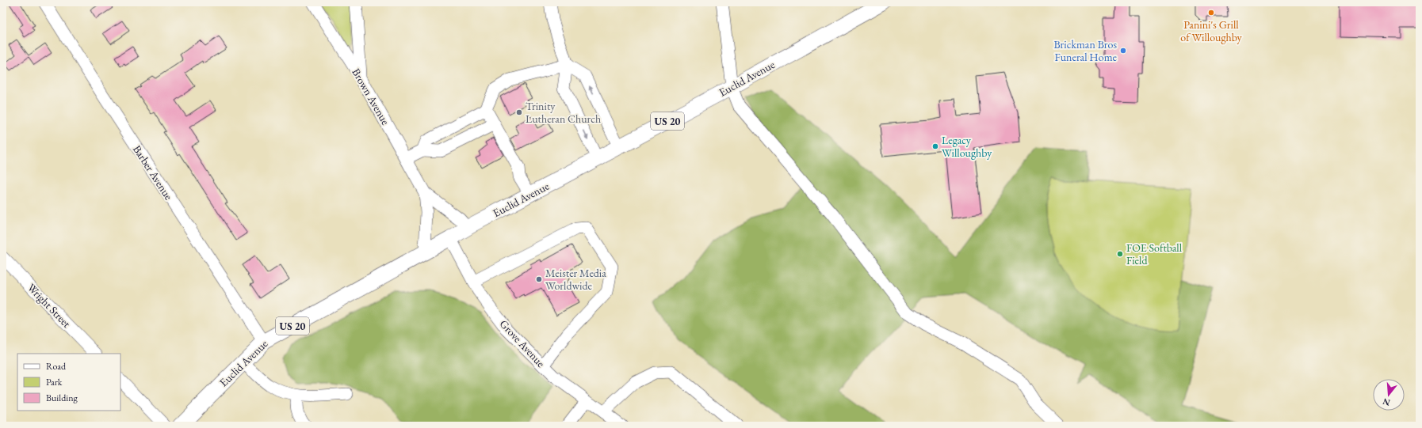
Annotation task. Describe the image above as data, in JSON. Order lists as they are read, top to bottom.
{
  "streets": {
    "main road": ["Euclid Avenue", "US 20"],
    "street": [
      "Brown Avenue",
      "Barber Avenue",
      "Wright Street",
      "Grove Avenue"
    ]
  },
  "crossings": [
    ["Euclid Avenue", "Brown Avenue"],
    ["Euclid Avenue", "Barber Avenue"],
    ["Euclid Avenue", "Grove Avenue"]
  ],
  "places": [
    "Panini's Grill of Willoughby",
    "Brickman Bros Funeral Home",
    "Trinity Lutheran Church",
    "Legacy Willoughby",
    "FOE Softball Field",
    "Meister Media Worldwide"
  ],
  "legend": ["Road", "Park", "Building"],
  "north": "bottom"
}
